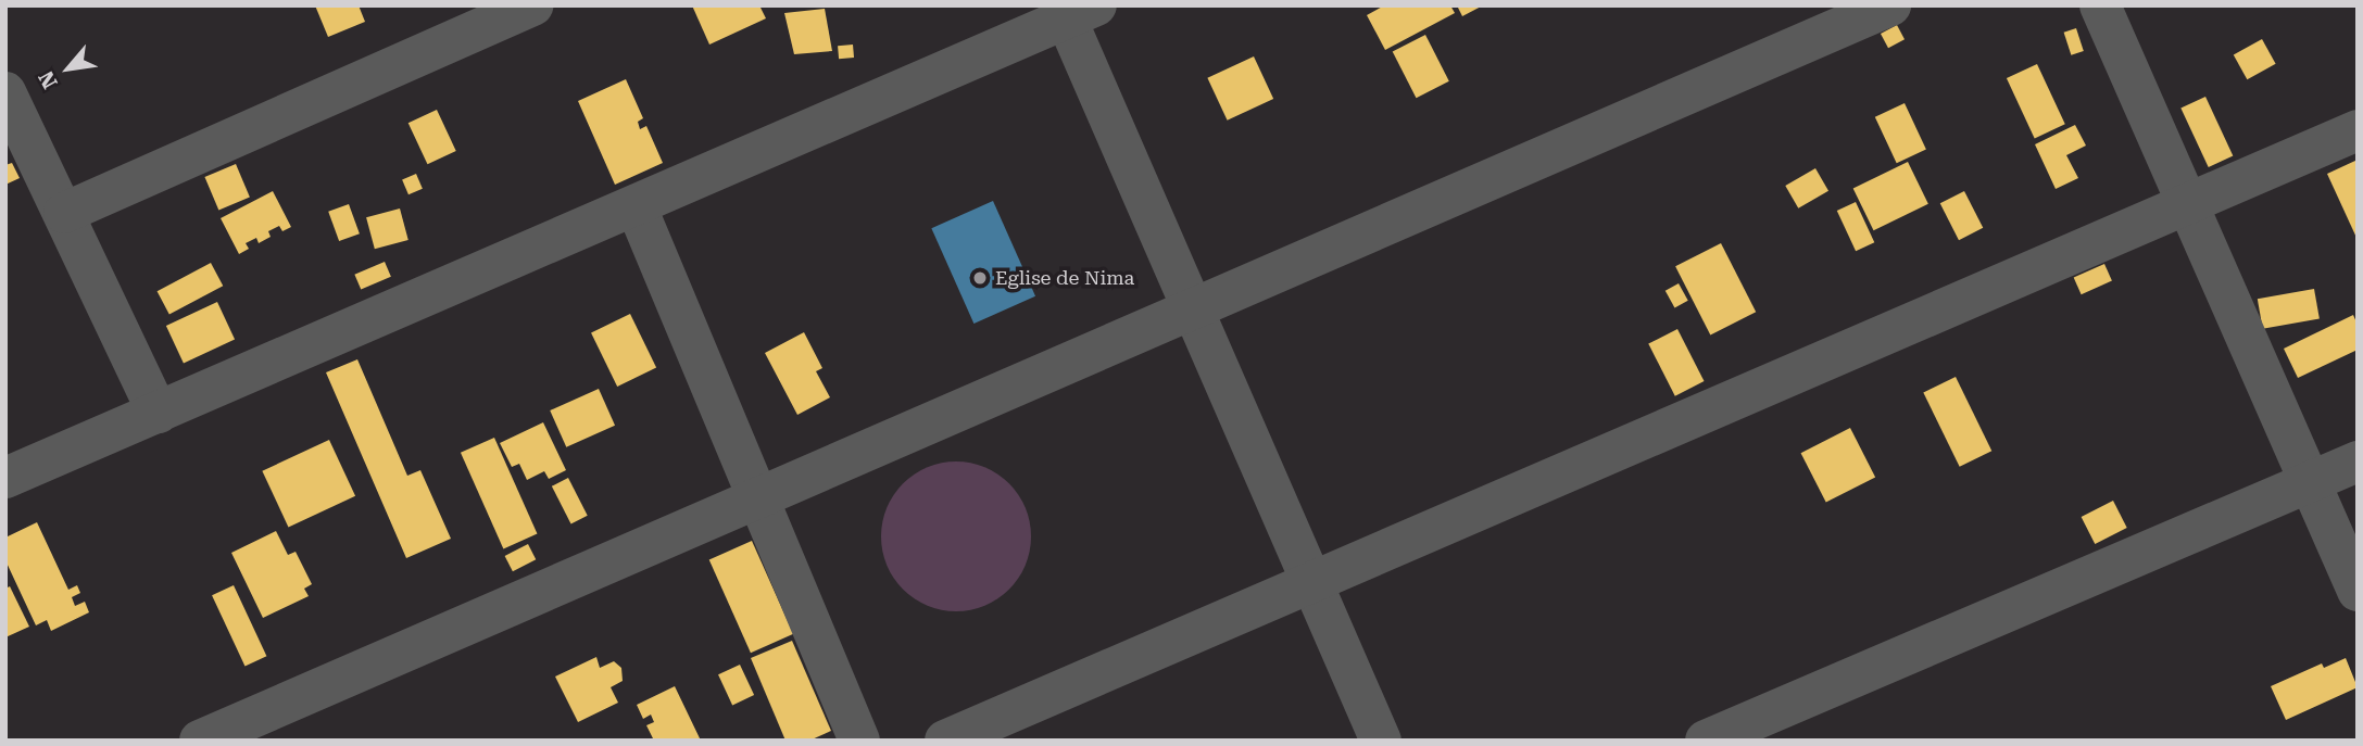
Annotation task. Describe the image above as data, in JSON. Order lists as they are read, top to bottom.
{
  "places": ["Eglise de Nima"],
  "north": "bottom left"
}
